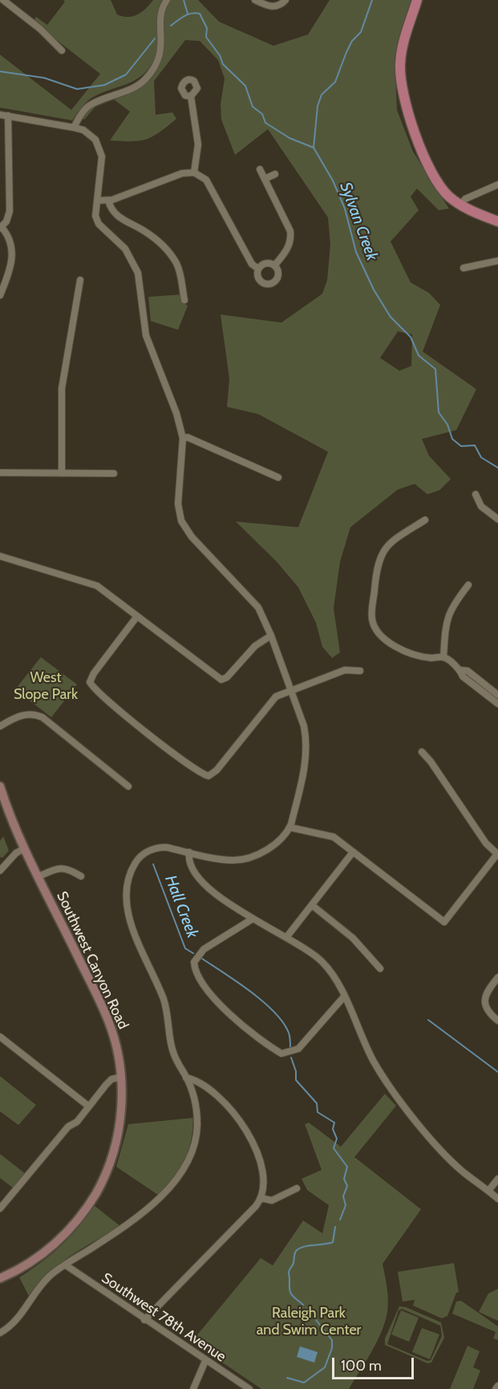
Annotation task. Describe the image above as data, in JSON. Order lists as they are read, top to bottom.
{
  "streets": {
    "main road": ["Southwest Canyon Road"],
    "street": ["Southwest 78th Avenue"]
  },
  "water": ["Sylvan Creek", "Hall Creek"],
  "parks": ["West Slope Park", "Raleigh Park and Swim Center"],
  "scale_bar": "100 m"
}
